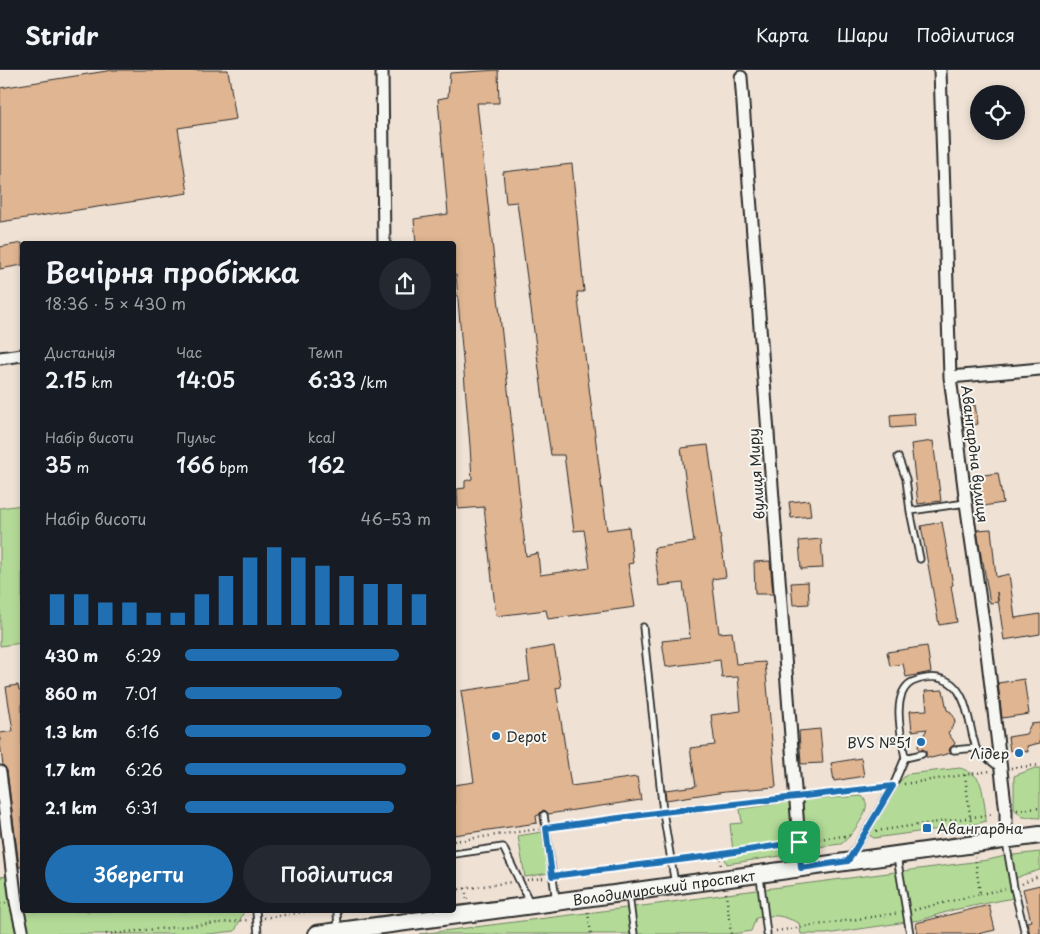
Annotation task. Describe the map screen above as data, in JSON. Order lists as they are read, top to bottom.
{
  "streets": {
    "main road": ["Володимирський проспект"],
    "street": ["Авангардна вулиця", "вулиця Миру"]
  },
  "crossings": [
    ["Авангардна вулиця", "Володимирський проспект"],
    ["вулиця Миру", "Володимирський проспект"]
  ],
  "places": {
    "other": ["Depot", "BVS №51", "Лідер"],
    "transit": ["Авангардна"]
  },
  "page": {
    "header": "Stridr",
    "nav": ["Карта", "Шари", "Поділитися"],
    "heading": ["Вечірня пробіжка", "18:36 · 5 × 430 m"],
    "stats": [
      ["Дистанція", "2.15 km"],
      ["Час", "14:05"],
      ["Темп", "6:33 /km"],
      ["Набір висоти", "35 m"],
      ["Пульс", "166 bpm"],
      ["kcal", "162"]
    ],
    "chart": ["Набір висоти", "46–53 m"],
    "list": [
      {
        "name": "430 m",
        "note": "6:29"
      },
      {
        "name": "860 m",
        "note": "7:01"
      },
      {
        "name": "1.3 km",
        "note": "6:16"
      },
      {
        "name": "1.7 km",
        "note": "6:26"
      },
      {
        "name": "2.1 km",
        "note": "6:31"
      }
    ],
    "buttons": ["Зберегти", "Поділитися"]
  }
}
